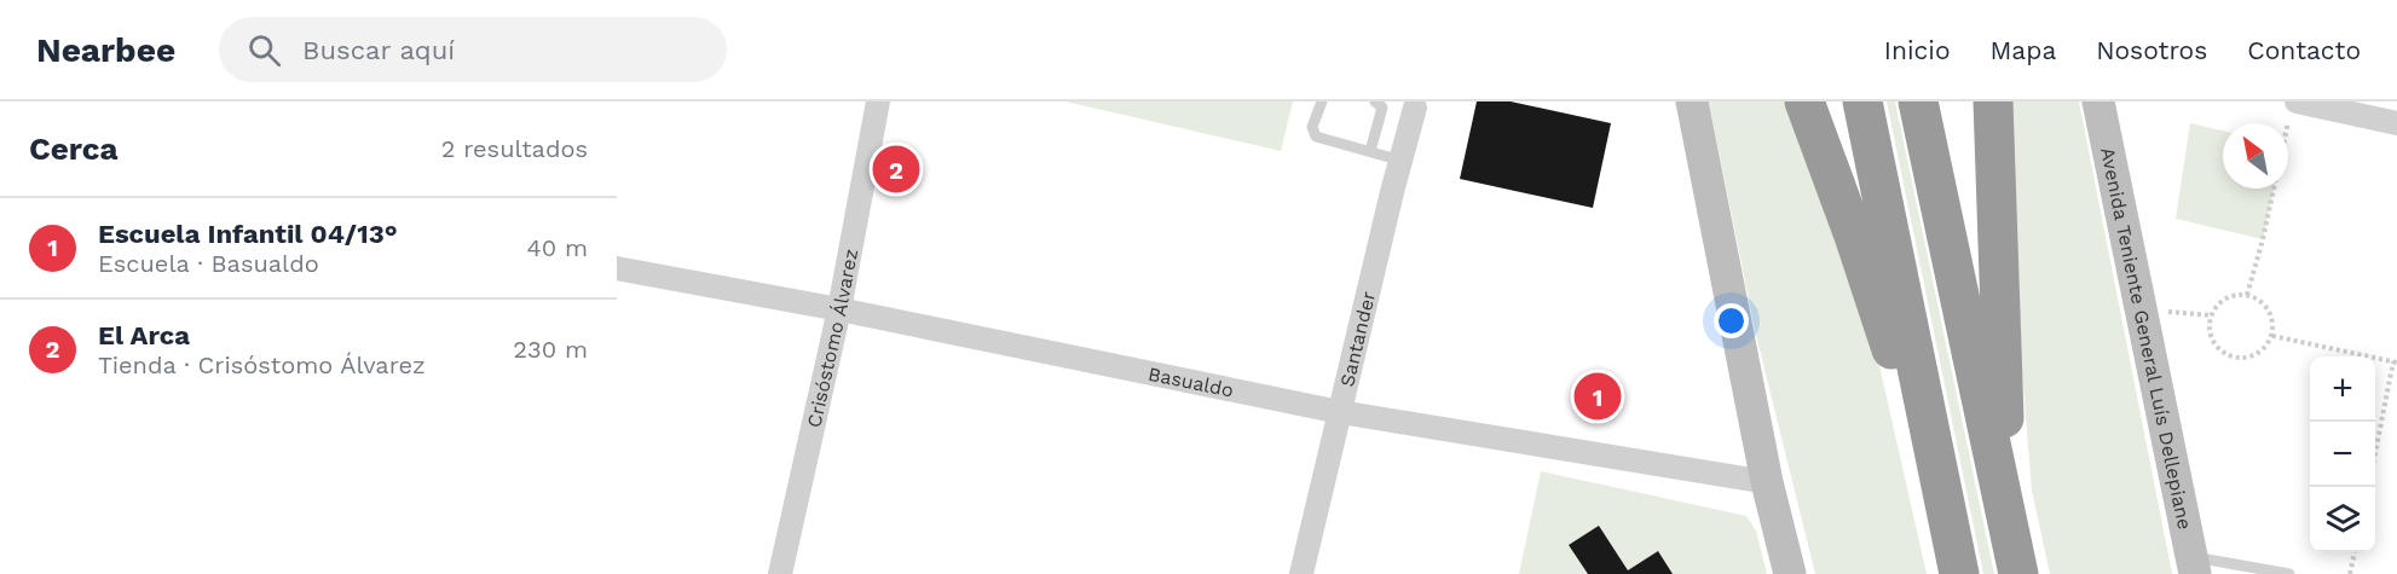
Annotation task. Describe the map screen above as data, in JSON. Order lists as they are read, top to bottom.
{
  "streets": {
    "street": [
      "Avenida Teniente General Luís Dellepiane",
      "Crisóstomo Álvarez",
      "Santander",
      "Basualdo"
    ]
  },
  "crossings": [
    ["Crisóstomo Álvarez", "Basualdo"],
    ["Santander", "Basualdo"]
  ],
  "north": "top left",
  "page": {
    "header": "Nearbee",
    "search": "Buscar aquí",
    "nav": [
      "Inicio",
      "Mapa",
      "Nosotros",
      "Contacto"
    ],
    "heading": ["Cerca", "2 resultados"],
    "pins": ["2", "1"],
    "list": [
      {
        "mark": "1",
        "name": "Escuela Infantil 04/13°",
        "note": "Escuela · Basualdo",
        "value": "40 m"
      },
      {
        "mark": "2",
        "name": "El Arca",
        "note": "Tienda · Crisóstomo Álvarez",
        "value": "230 m"
      }
    ],
    "map_buttons": ["+", "−"]
  }
}
